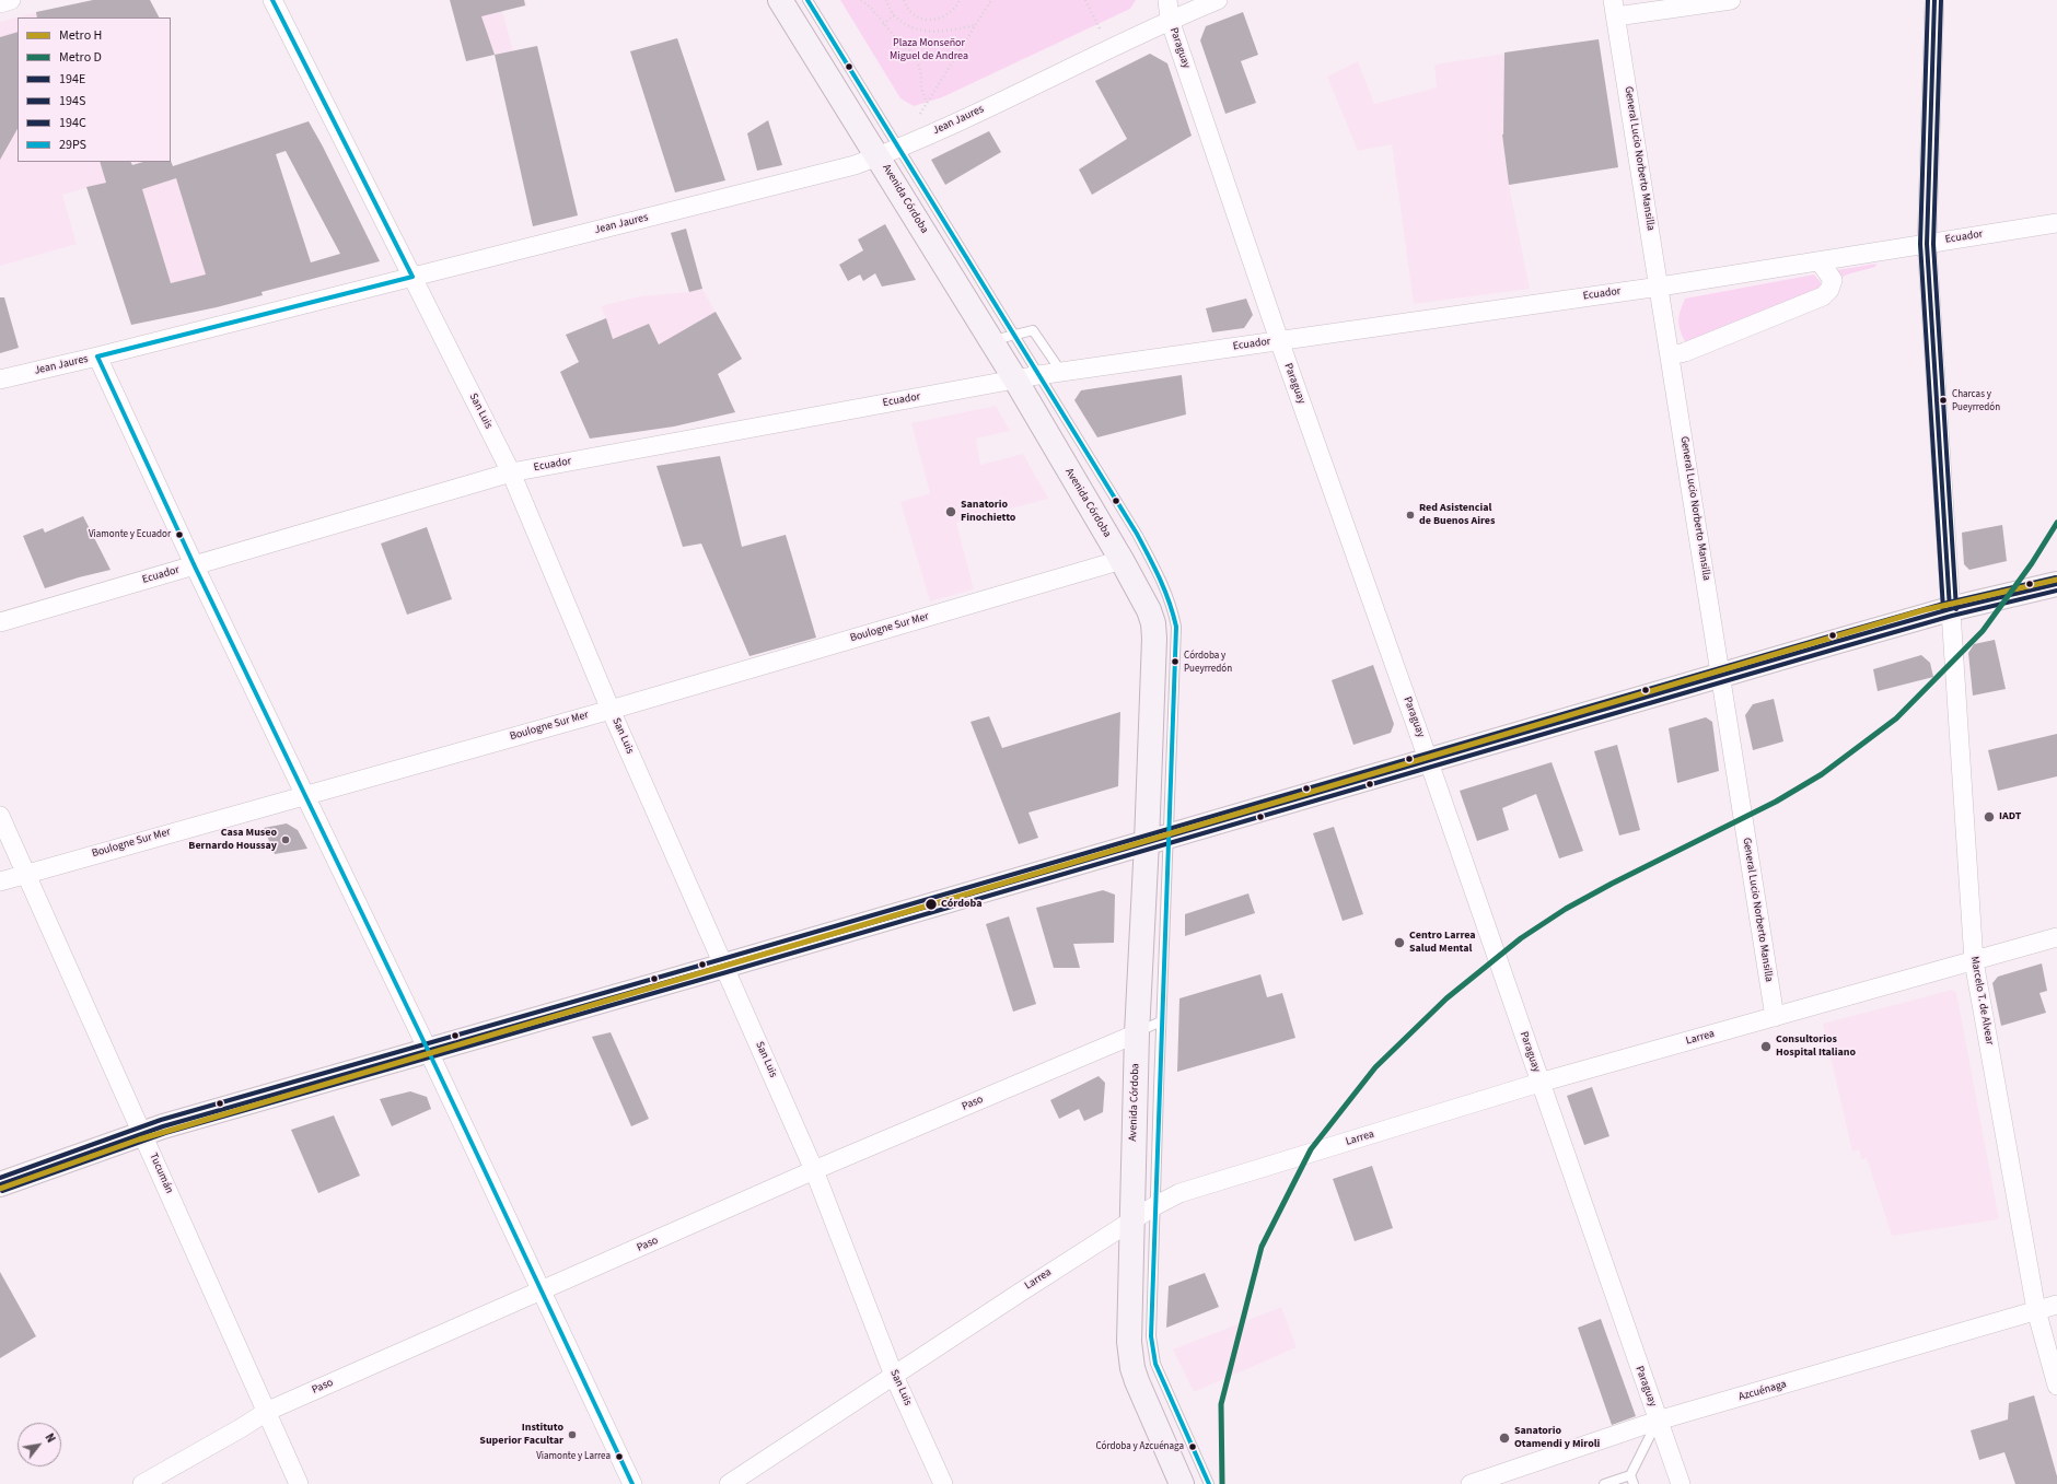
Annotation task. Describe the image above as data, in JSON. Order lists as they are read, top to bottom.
{
  "streets": {
    "main road": ["Avenida Córdoba"],
    "street": [
      "Paraguay",
      "Jean Jaures",
      "General Lucio Norberto Mansilla",
      "Ecuador",
      "San Luis",
      "Boulogne Sur Mer",
      "Marcelo T. de Alvear",
      "Larrea",
      "Paso",
      "Tucumán",
      "Azcuénaga"
    ]
  },
  "crossings": [
    ["Paraguay", "Jean Jaures"],
    ["Paraguay", "Ecuador"],
    ["Paraguay", "Larrea"],
    ["Paraguay", "Azcuénaga"],
    ["Jean Jaures", "Avenida Córdoba"],
    ["Jean Jaures", "San Luis"],
    ["General Lucio Norberto Mansilla", "Ecuador"],
    ["General Lucio Norberto Mansilla", "Larrea"],
    ["Avenida Córdoba", "Ecuador"],
    ["Avenida Córdoba", "Boulogne Sur Mer"],
    ["Avenida Córdoba", "Larrea"],
    ["Avenida Córdoba", "Paso"],
    ["Ecuador", "San Luis"],
    ["Ecuador", "Marcelo T. de Alvear"],
    ["San Luis", "Boulogne Sur Mer"],
    ["San Luis", "Larrea"],
    ["San Luis", "Paso"],
    ["Boulogne Sur Mer", "Tucumán"],
    ["Marcelo T. de Alvear", "Larrea"],
    ["Marcelo T. de Alvear", "Azcuénaga"],
    ["Paso", "Tucumán"]
  ],
  "parks": ["Plaza Monseñor Miguel de Andrea"],
  "places": [
    "Charcas y Pueyrredón",
    "Sanatorio Finochietto",
    "Red Asistencial de Buenos Aires",
    "Viamonte y Ecuador",
    "Córdoba y Pueyrredón",
    "IADT",
    "Casa Museo Bernardo Houssay",
    "Córdoba",
    "Centro Larrea Salud Mental",
    "Consultorios Hospital Italiano",
    "Instituto Superior Facultar",
    "Sanatorio Otamendi y Miroli",
    "Córdoba y Azcuénaga",
    "Viamonte y Larrea"
  ],
  "lines": [
    "transit line 194E",
    "transit line 194S",
    "transit line 194C",
    "transit line 29PS",
    "metro line D",
    "metro line H"
  ],
  "legend": [
    "Metro H",
    "Metro D",
    "194E",
    "194S",
    "194C",
    "29PS"
  ],
  "north": "top right"
}
